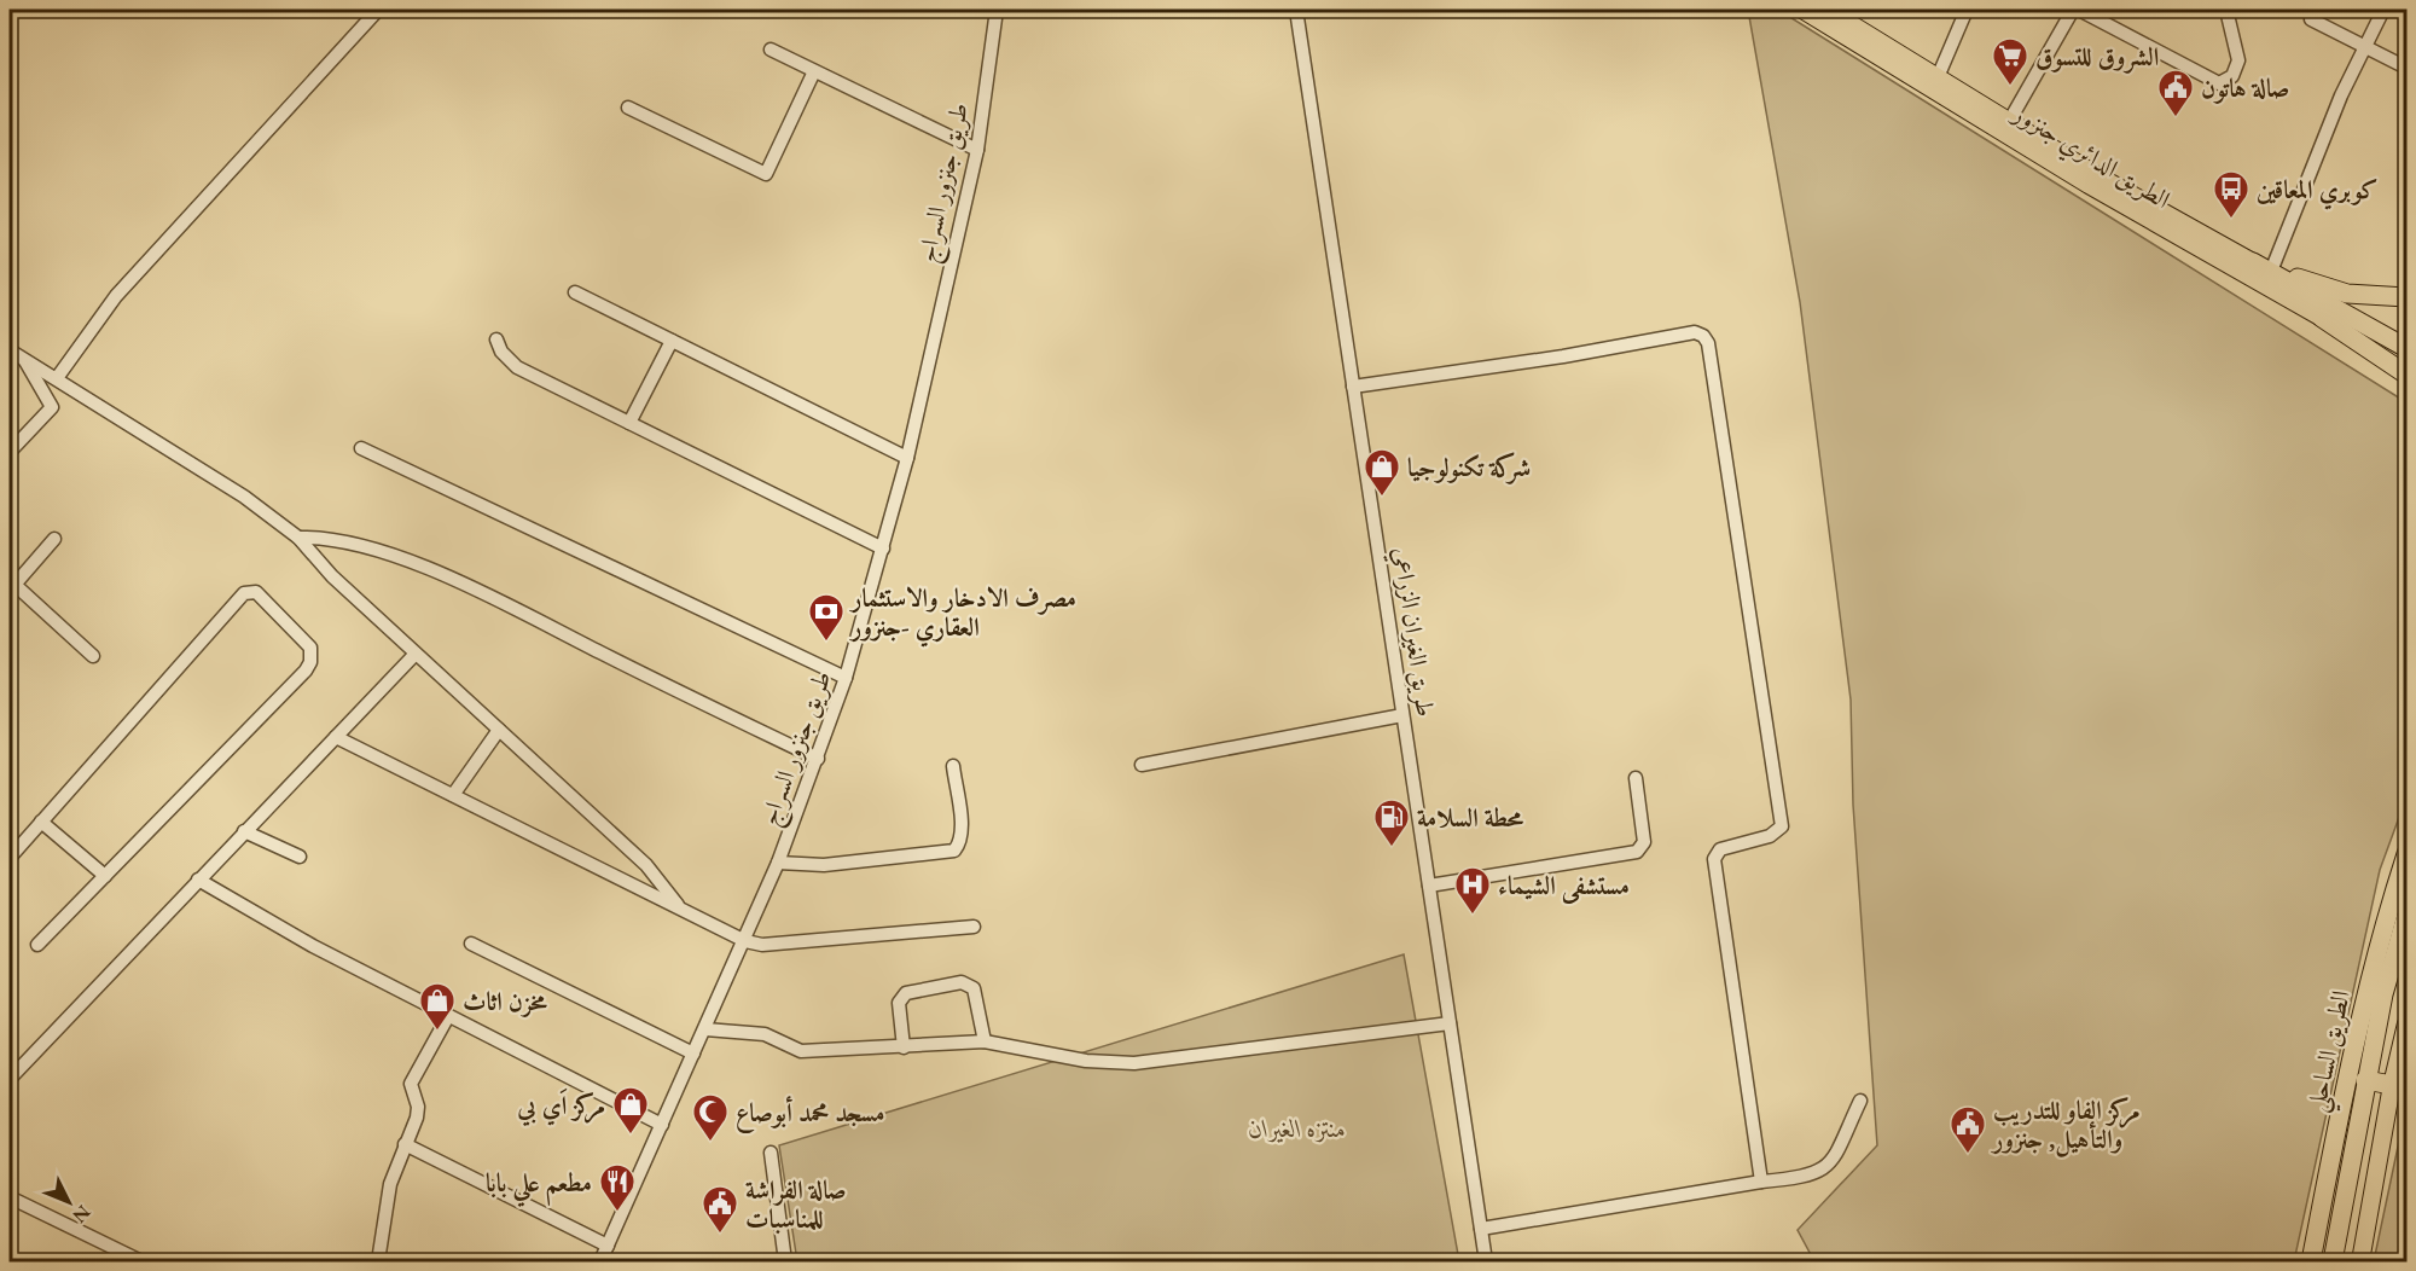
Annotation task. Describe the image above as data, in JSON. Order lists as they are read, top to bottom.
{
  "streets": {
    "highway": ["الطريق الساحلي"],
    "main road": ["الطريق الدائري جنزور"],
    "street": ["طريق جنزور السراج", "طريق الغيران الزراعي"]
  },
  "parks": ["منتزه الغيران"],
  "places": {
    "supermarket": ["الشروق للتسوق"],
    "public building": ["صالة هاتون", "مركز الفاو للتدريب والتأهيل, جنزور", "صالة الفراشة للمناسبات"],
    "bus stop": ["كوبري المعاقين"],
    "shop": ["شركة تكنولوجيا", "مخزن اثاث", "مركز اَي بي"],
    "bank": ["مصرف الادخار والاستثمار العقاري -جنزور"],
    "fuel station": ["محطة السلامة"],
    "hospital": ["مستشفى الشيماء"],
    "mosque": ["مسجد محمد أبوصاع"],
    "restaurant": ["مطعم علي بابا"]
  },
  "north": "bottom right"
}
